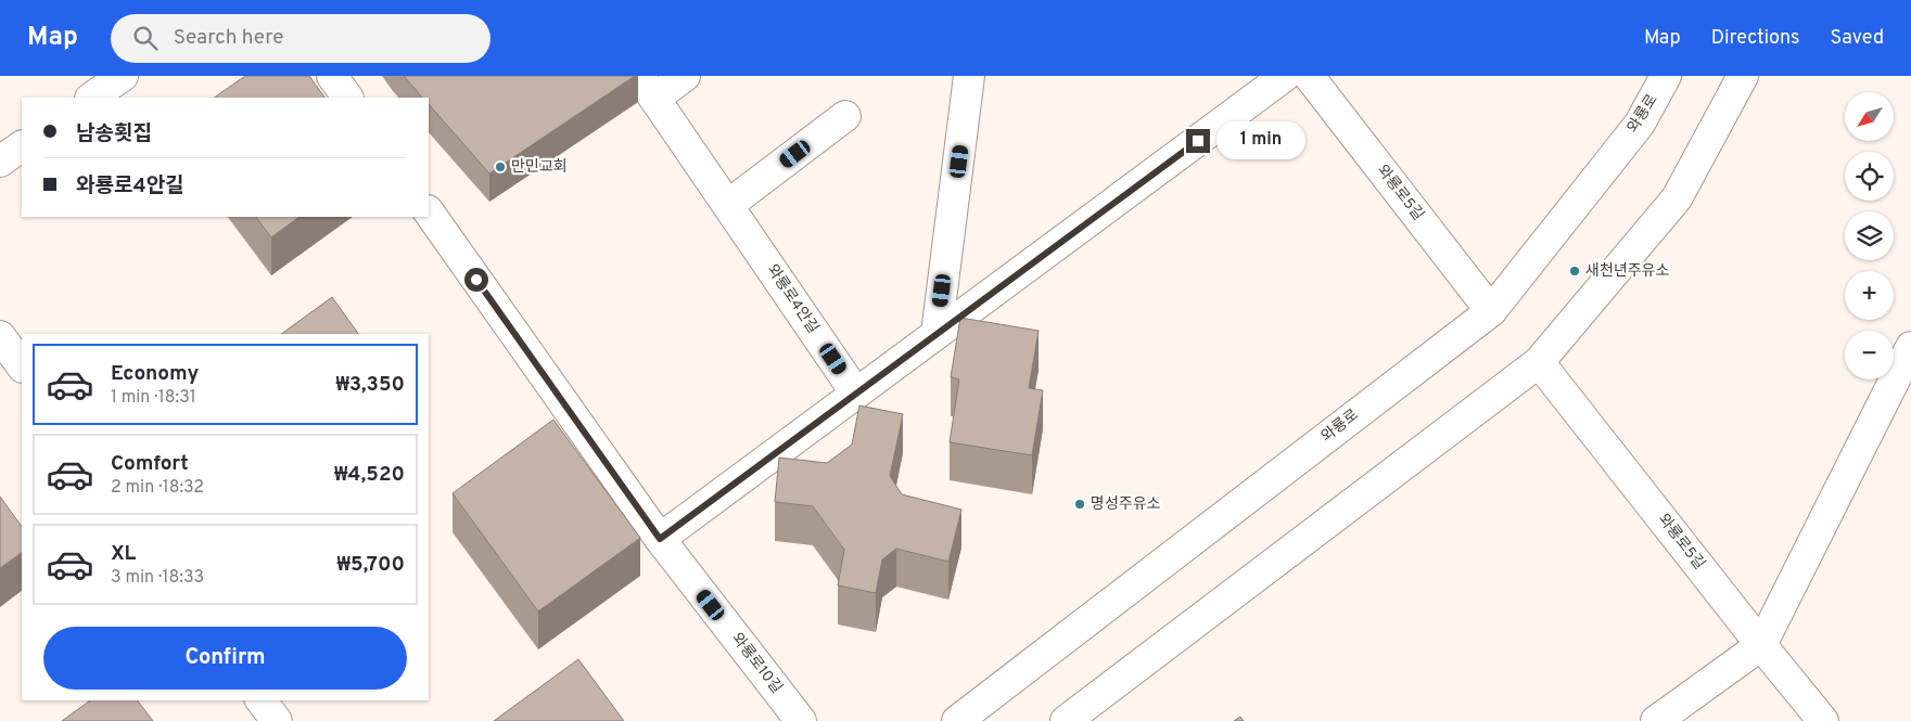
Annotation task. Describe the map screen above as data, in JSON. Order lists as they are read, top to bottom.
{
  "streets": {
    "street": [
      "와룡로",
      "와룡로5길",
      "와룡로4안길",
      "와룡로10길"
    ]
  },
  "crossings": [
    ["와룡로", "와룡로5길"]
  ],
  "places": ["만민교회", "새천년주유소", "명성주유소"],
  "north": "bottom left",
  "page": {
    "header": "Map",
    "search": "Search here",
    "nav": ["Map", "Directions", "Saved"],
    "map_buttons": ["+", "−"],
    "banner": ["남송횟집", "와룡로4안길"],
    "bubble": "1 min",
    "list": [
      {
        "name": "Economy",
        "note": "1 min · 18:31",
        "value": "₩3,350"
      },
      {
        "name": "Comfort",
        "note": "2 min · 18:32",
        "value": "₩4,520"
      },
      {
        "name": "XL",
        "note": "3 min · 18:33",
        "value": "₩5,700"
      }
    ],
    "buttons": "Confirm"
  }
}
